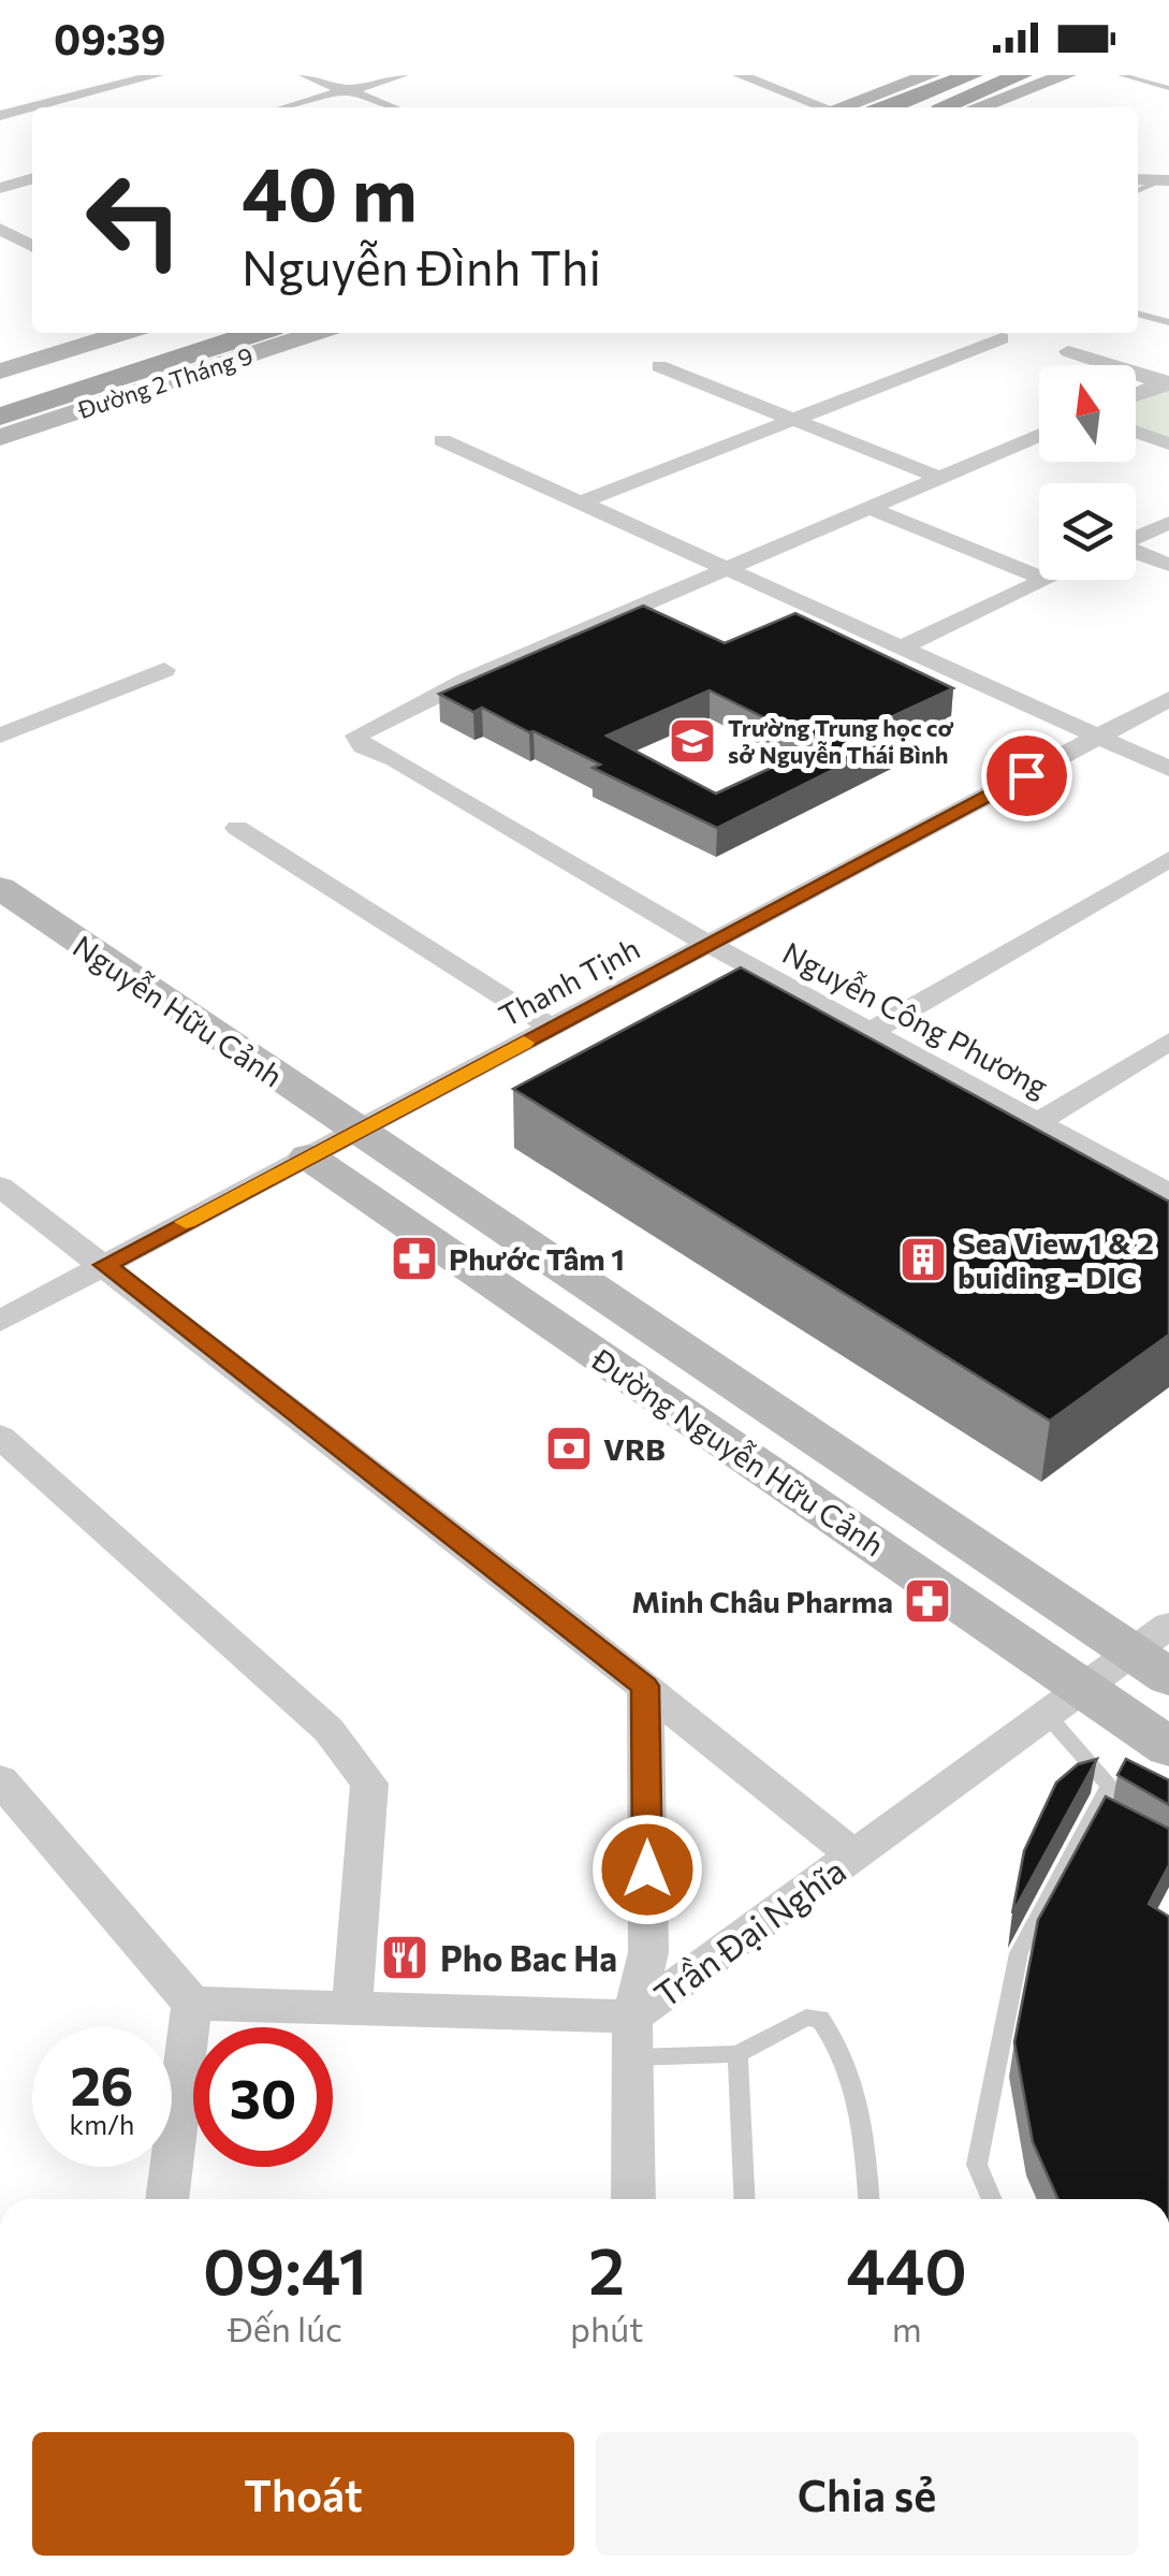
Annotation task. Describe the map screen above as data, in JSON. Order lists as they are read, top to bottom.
{
  "streets": {
    "main road": ["Đường 2 Tháng 9", "Nguyễn Hữu Cảnh", "Đường Nguyễn Hữu Cảnh"],
    "street": ["Thanh Tịnh", "Nguyễn Công Phương", "Trần Đại Nghĩa"]
  },
  "crossings": [
    ["Thanh Tịnh", "Nguyễn Hữu Cảnh"],
    ["Thanh Tịnh", "Nguyễn Công Phương"],
    ["Thanh Tịnh", "Đường Nguyễn Hữu Cảnh"],
    ["Nguyễn Hữu Cảnh", "Đường Nguyễn Hữu Cảnh"],
    ["Đường Nguyễn Hữu Cảnh", "Trần Đại Nghĩa"]
  ],
  "places": {
    "school or university": ["Trường Trung học cơ sở Nguyễn Thái Bình"],
    "pharmacy": ["Phước Tâm 1", "Minh Châu Pharma"],
    "building": ["Sea View 1 & 2 buiding - DIC"],
    "bank": ["VRB"],
    "restaurant": ["Pho Bac Ha"]
  },
  "north": "top",
  "page": {
    "status": "09:39",
    "turn": ["40 m", "Nguyễn Đình Thi"],
    "speed": "26 km/h",
    "limit": "30",
    "eta": [
      "09:41",
      "Đến lúc",
      "2",
      "phút",
      "440",
      "m"
    ],
    "buttons": ["Thoát", "Chia sẻ"]
  }
}
